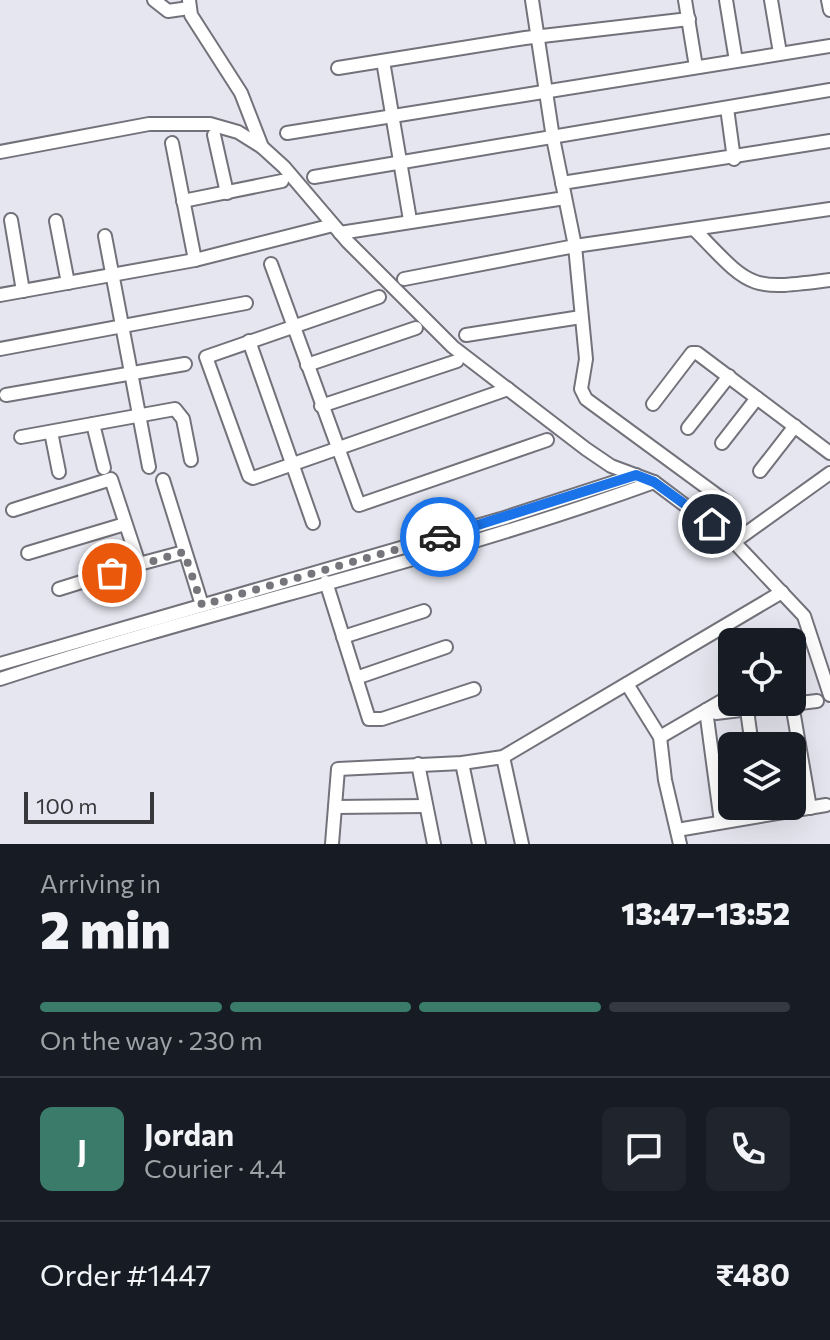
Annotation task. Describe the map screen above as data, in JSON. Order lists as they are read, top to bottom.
{
  "scale_bar": "100 m",
  "page": {
    "scale": "100 m",
    "heading": ["2 min", "Arriving in", "13:47–13:52"],
    "panel": [
      "Jordan",
      "Courier · 4.4",
      "Order #1447",
      "₹480"
    ],
    "bar": "On the way · 230 m",
    "round": "J"
  }
}
